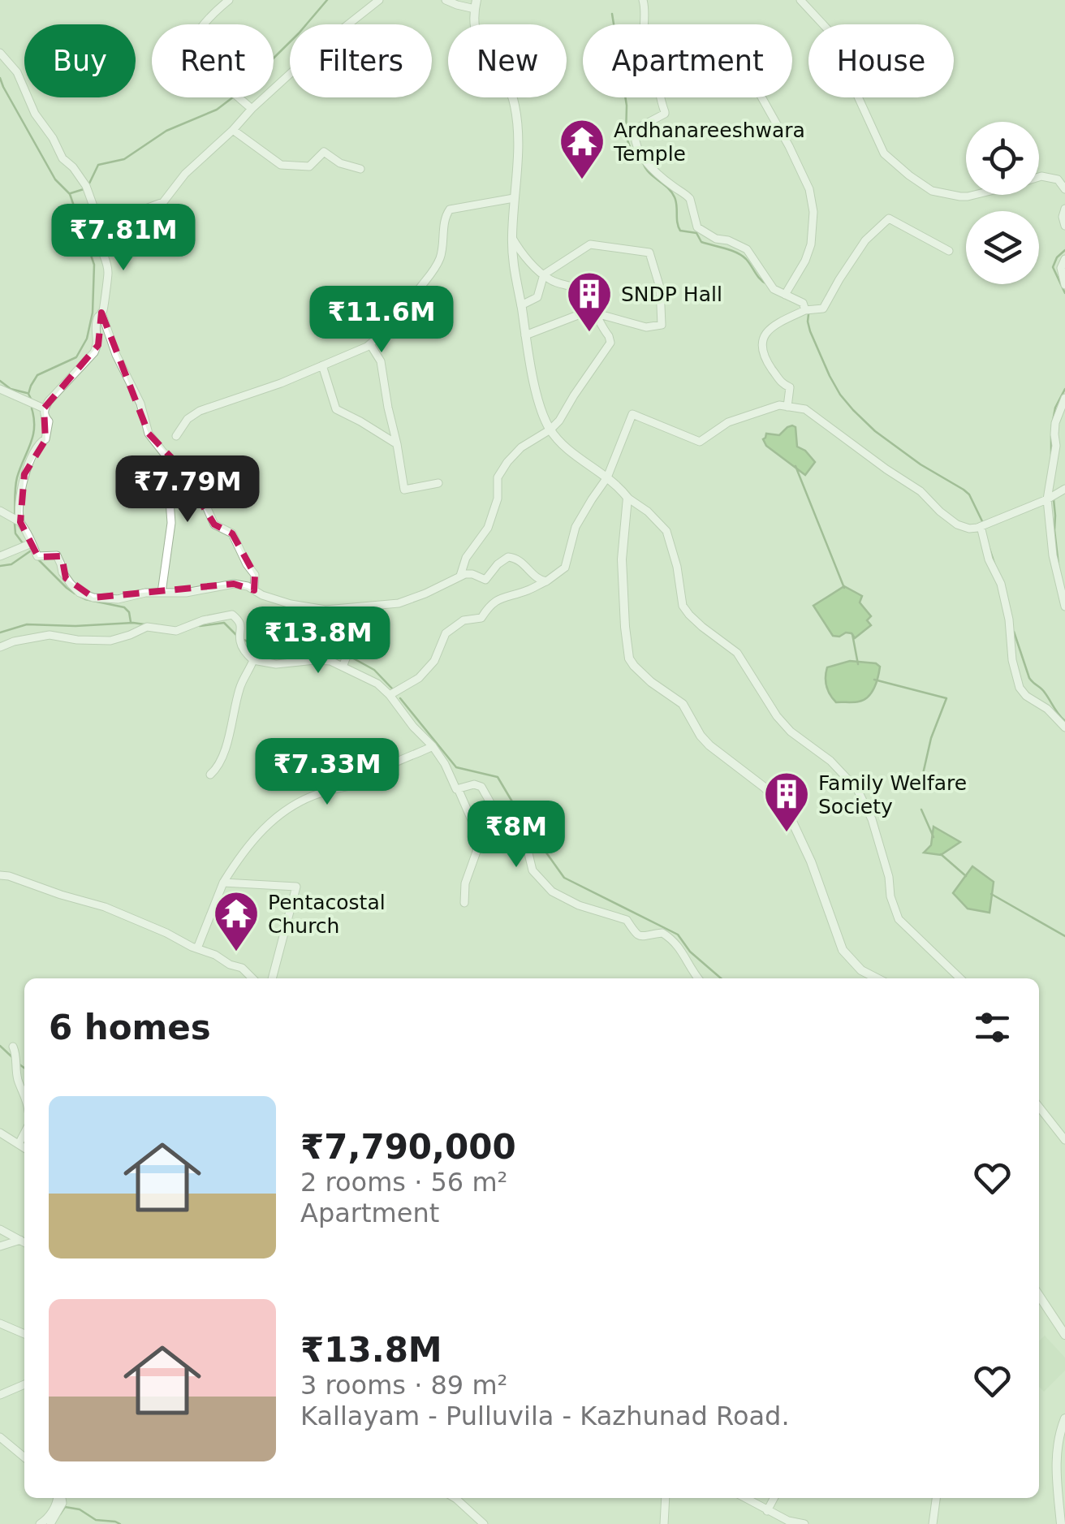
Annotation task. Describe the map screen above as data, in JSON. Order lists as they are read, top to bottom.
{
  "places": {
    "temple": ["Ardhanareeshwara Temple", "Pentacostal Church"],
    "building": ["SNDP Hall", "Family Welfare Society"]
  },
  "page": {
    "chip": [
      "Buy",
      "Rent",
      "Filters",
      "New",
      "Apartment",
      "House"
    ],
    "price": [
      "₹7.81M",
      "₹11.6M",
      "₹7.79M",
      "₹13.8M",
      "₹7.33M",
      "₹8M"
    ],
    "heading": "6 homes",
    "list": [
      {
        "name": "₹7,790,000",
        "note": "2 rooms · 56 m² · Apartment"
      },
      {
        "name": "₹13.8M",
        "note": "3 rooms · 89 m² · Kallayam - Pulluvila - Kazhunad Road."
      }
    ]
  }
}
